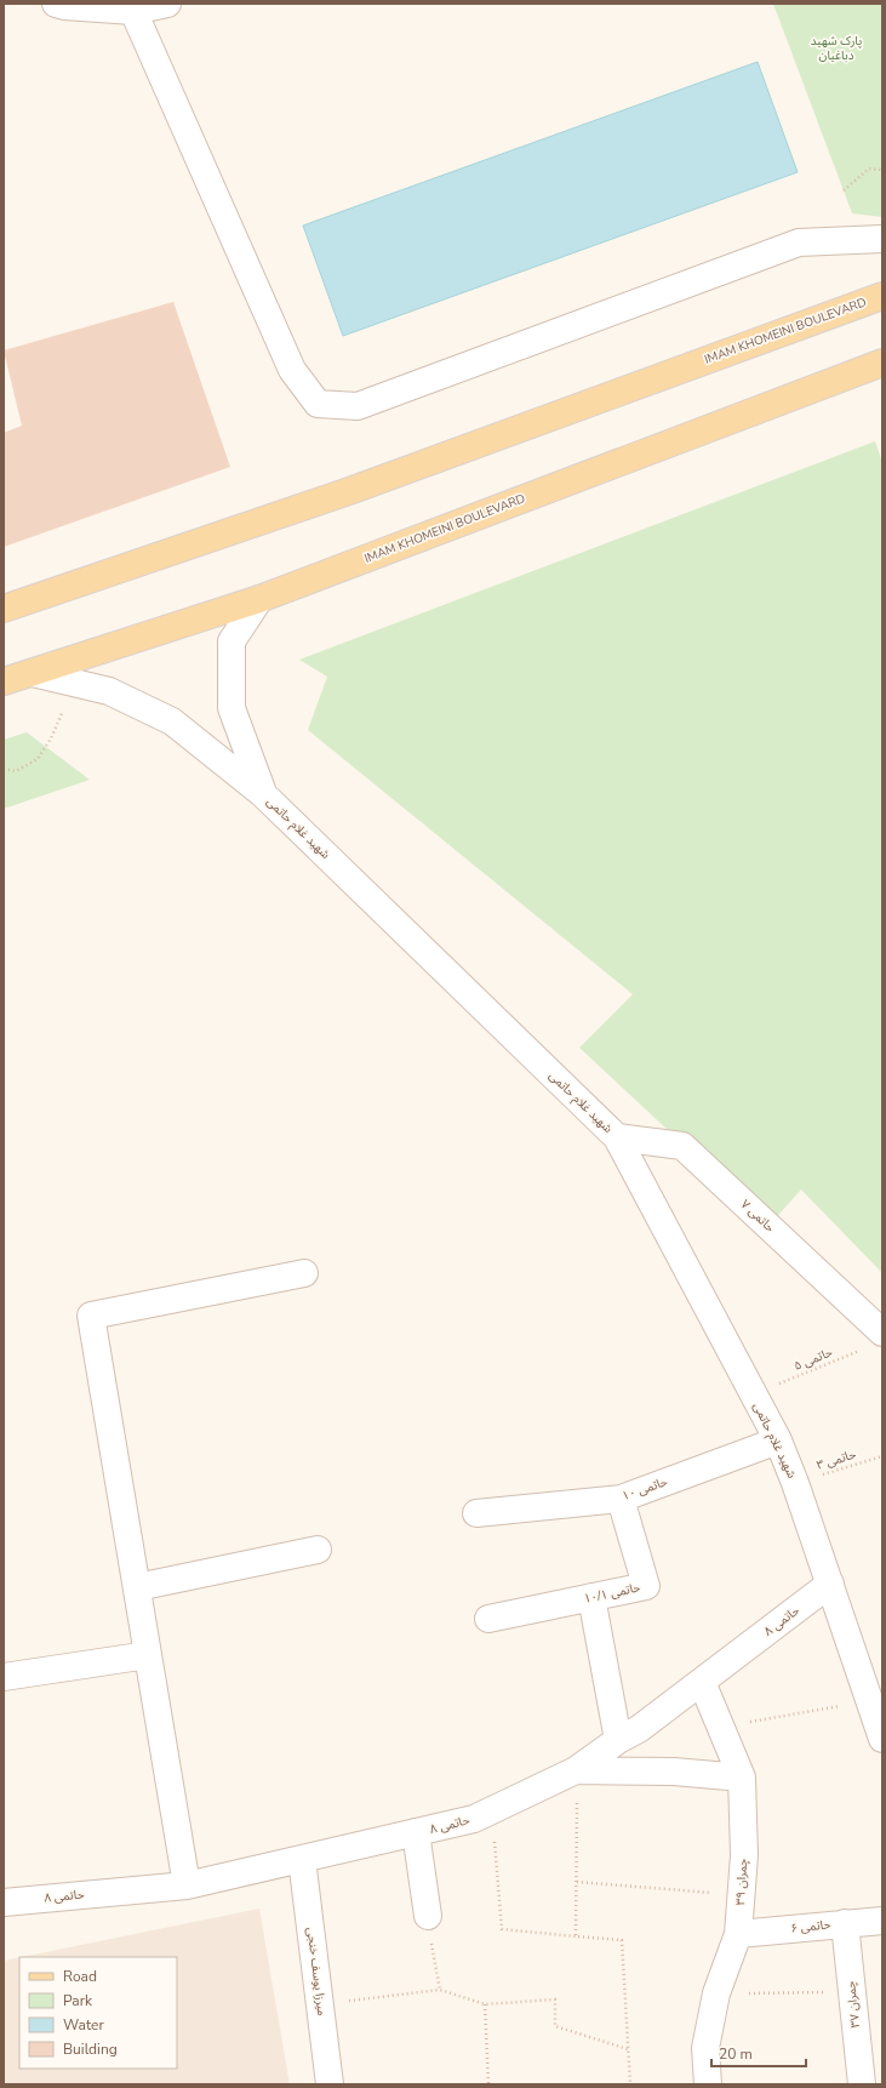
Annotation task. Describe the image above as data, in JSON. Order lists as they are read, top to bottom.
{
  "streets": {
    "main road": ["IMAM KHOMEINI BOULEVARD"],
    "street": [
      "شهید غلام حاتمی",
      "حاتمی ۷",
      "حاتمی ۱۰",
      "حاتمی ۱۰/۱",
      "حاتمی ۸",
      "چمران ۳۹",
      "حاتمی ۶",
      "میرزا یوسف خنجی",
      "چمران ۳۷"
    ],
    "path": ["حاتمی ۵", "حاتمی ۳"]
  },
  "crossings": [
    ["IMAM KHOMEINI BOULEVARD", "شهید غلام حاتمی"],
    ["شهید غلام حاتمی", "حاتمی ۷"],
    ["شهید غلام حاتمی", "حاتمی ۵"],
    ["شهید غلام حاتمی", "حاتمی ۳"],
    ["شهید غلام حاتمی", "حاتمی ۱۰"],
    ["شهید غلام حاتمی", "حاتمی ۸"],
    ["حاتمی ۷", "حاتمی ۵"],
    ["حاتمی ۱۰", "حاتمی ۱۰/۱"],
    ["حاتمی ۸", "چمران ۳۹"],
    ["حاتمی ۸", "میرزا یوسف خنجی"],
    ["چمران ۳۹", "حاتمی ۶"],
    ["حاتمی ۶", "چمران ۳۷"]
  ],
  "parks": ["پارک شهید دباغیان"],
  "legend": [
    "Road",
    "Park",
    "Water",
    "Building"
  ],
  "scale_bar": "20 m"
}
